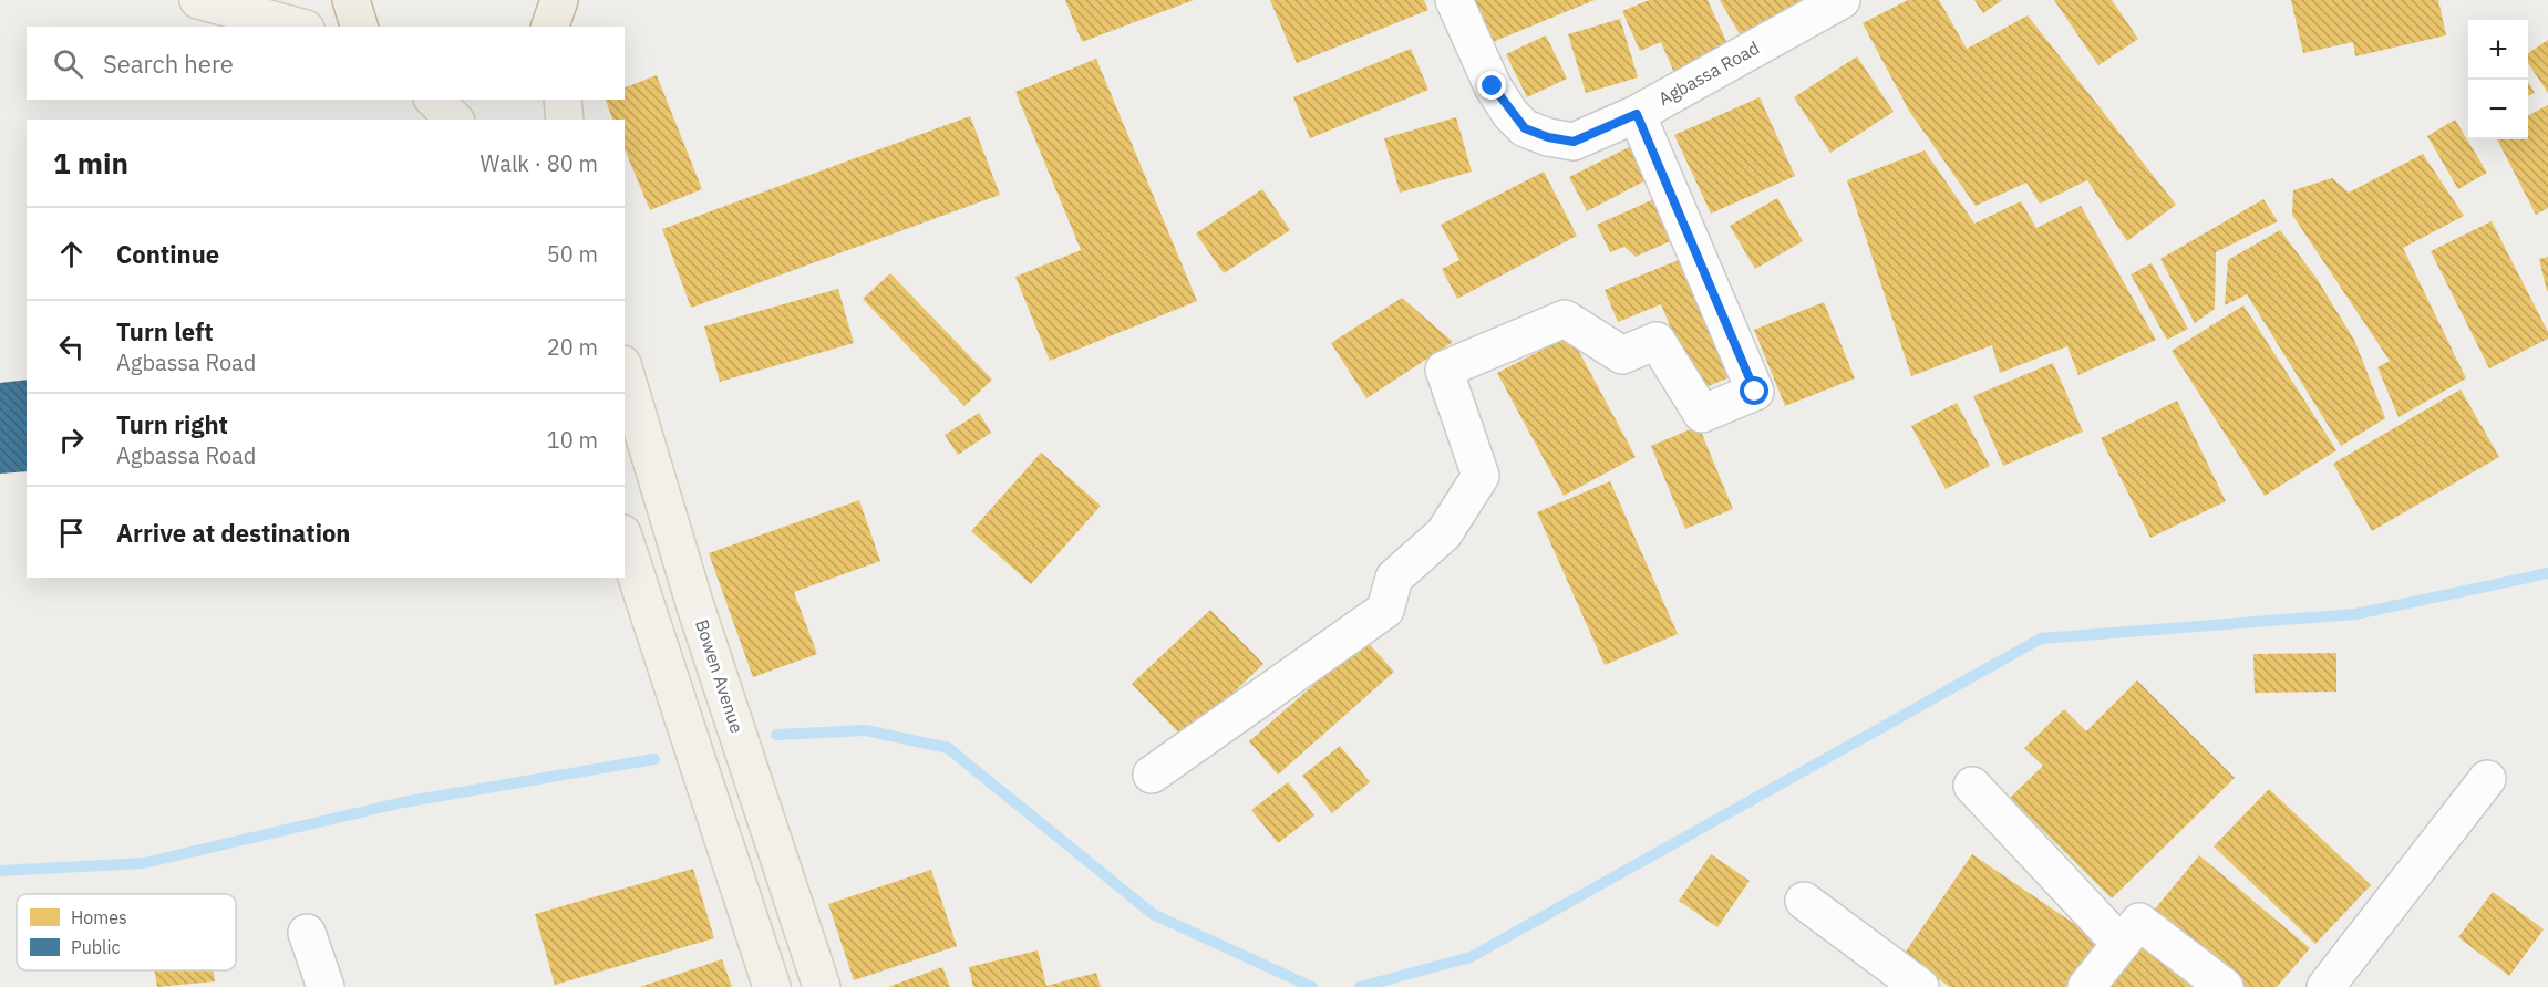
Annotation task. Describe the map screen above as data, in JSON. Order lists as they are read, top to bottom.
{
  "streets": {
    "main road": ["Bowen Avenue"],
    "street": ["Agbassa Road"]
  },
  "legend": ["Homes", "Public"],
  "page": {
    "map_buttons": ["+", "−"],
    "search": "Search here",
    "heading": ["1 min", "Walk · 80 m"],
    "list": [
      ["Continue", "50 m"],
      ["Turn left", "Agbassa Road", "20 m"],
      ["Turn right", "Agbassa Road", "10 m"],
      "Arrive at destination"
    ]
  }
}
